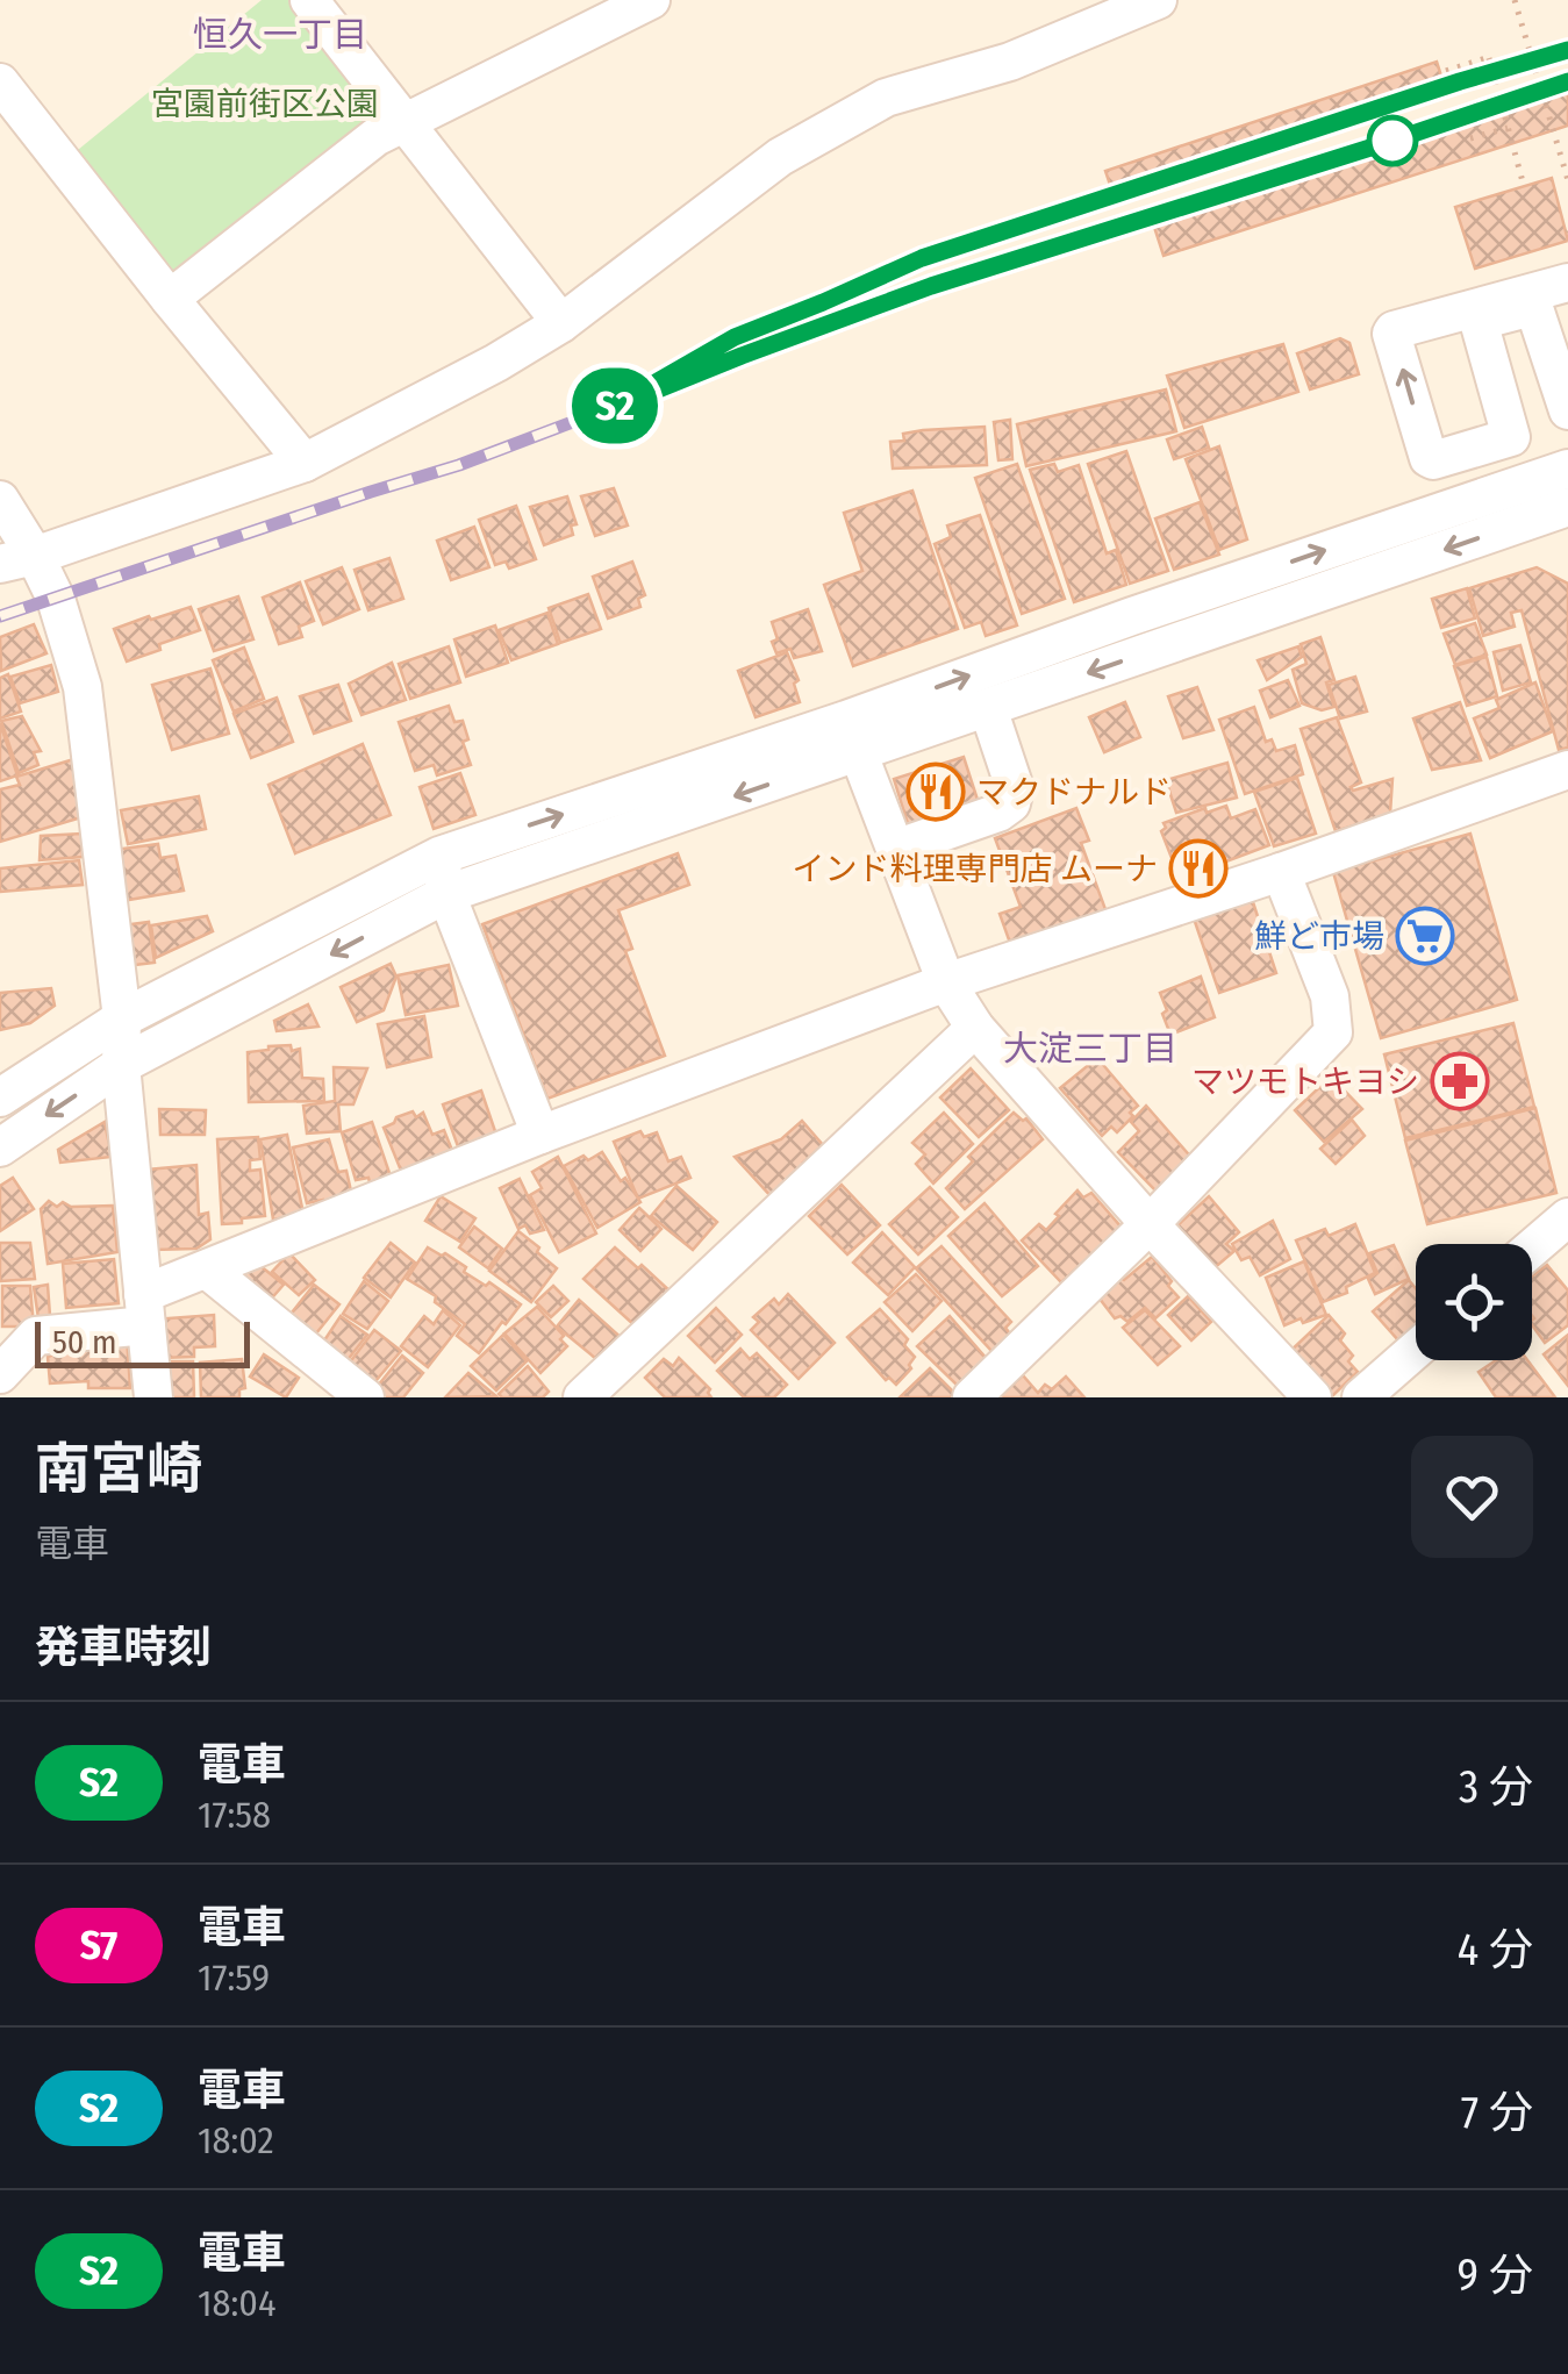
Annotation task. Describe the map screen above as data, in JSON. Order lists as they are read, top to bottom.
{
  "districts": ["恒久一丁目", "大淀三丁目"],
  "parks": ["宮園前街区公園"],
  "places": {
    "restaurant": ["マクドナルド", "インド料理専門店 ムーナ"],
    "supermarket": ["鮮ど市場"],
    "pharmacy": ["マツモトキヨシ"]
  },
  "scale_bar": "50 m",
  "page": {
    "on_map": "S2",
    "scale": "50 m",
    "heading": [
      ["南宮崎", "電車"],
      "発車時刻"
    ],
    "list": [
      {
        "mark": "S2",
        "name": "電車",
        "note": "17:58",
        "value": "3 分"
      },
      {
        "mark": "S7",
        "name": "電車",
        "note": "17:59",
        "value": "4 分"
      },
      {
        "mark": "S2",
        "name": "電車",
        "note": "18:02",
        "value": "7 分"
      },
      {
        "mark": "S2",
        "name": "電車",
        "note": "18:04",
        "value": "9 分"
      }
    ]
  }
}
